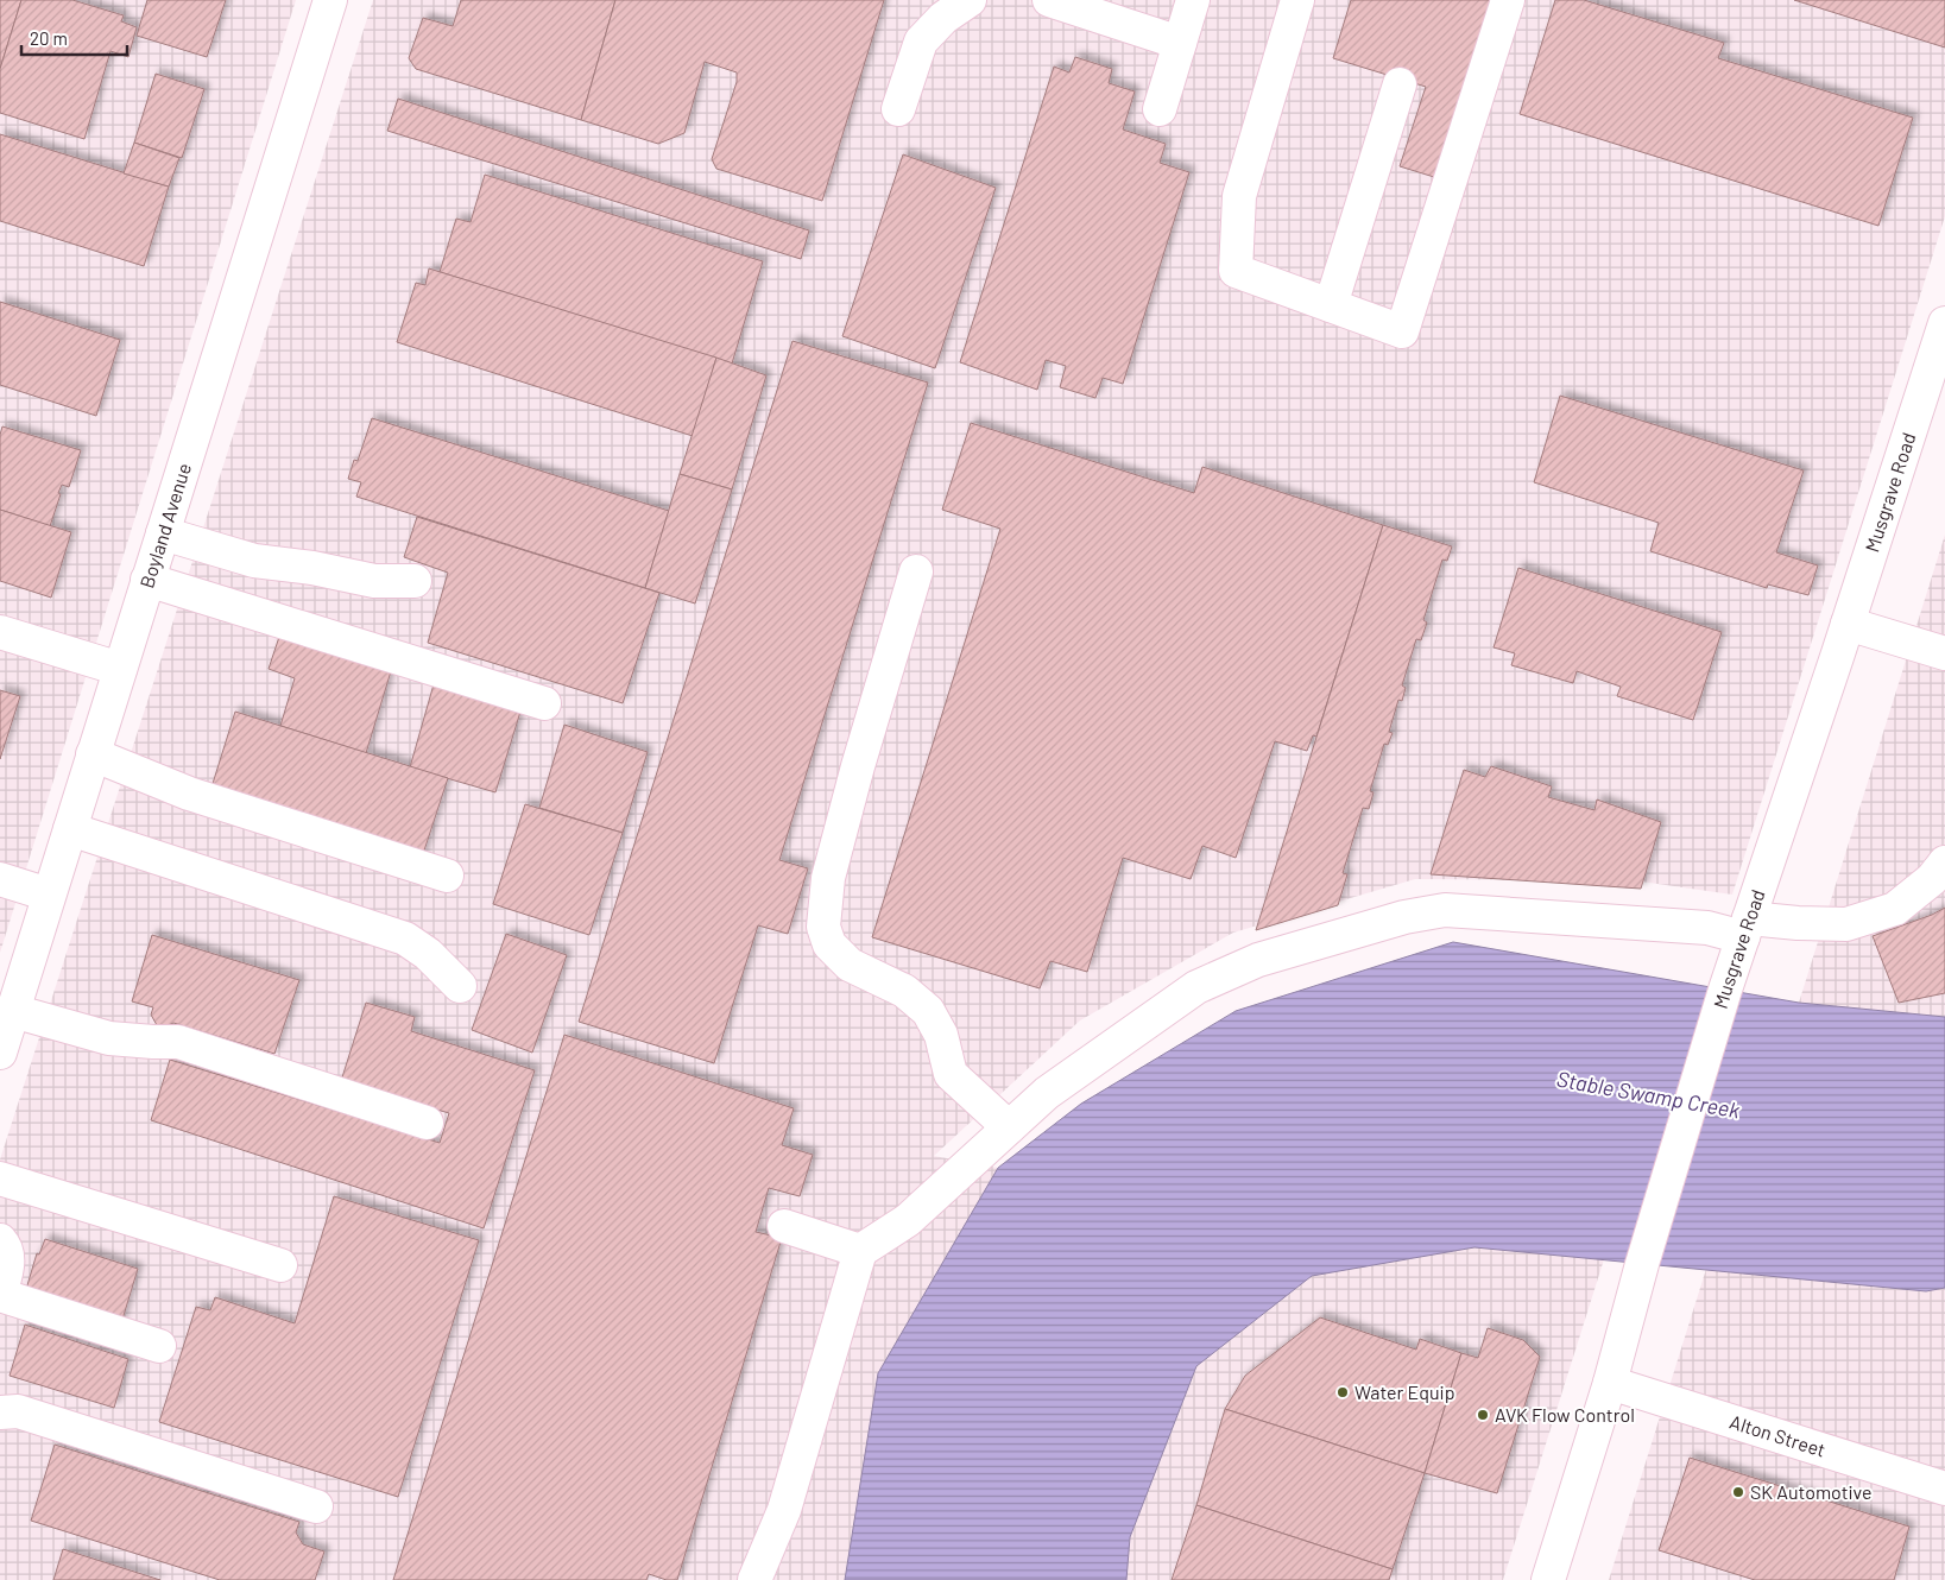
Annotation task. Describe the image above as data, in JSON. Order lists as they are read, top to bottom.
{
  "streets": {
    "street": ["Musgrave Road", "Boyland Avenue", "Alton Street"]
  },
  "crossings": [
    ["Musgrave Road", "Alton Street"]
  ],
  "water": ["Stable Swamp Creek"],
  "places": ["Water Equip", "AVK Flow Control", "SK Automotive"],
  "scale_bar": "20 m"
}
